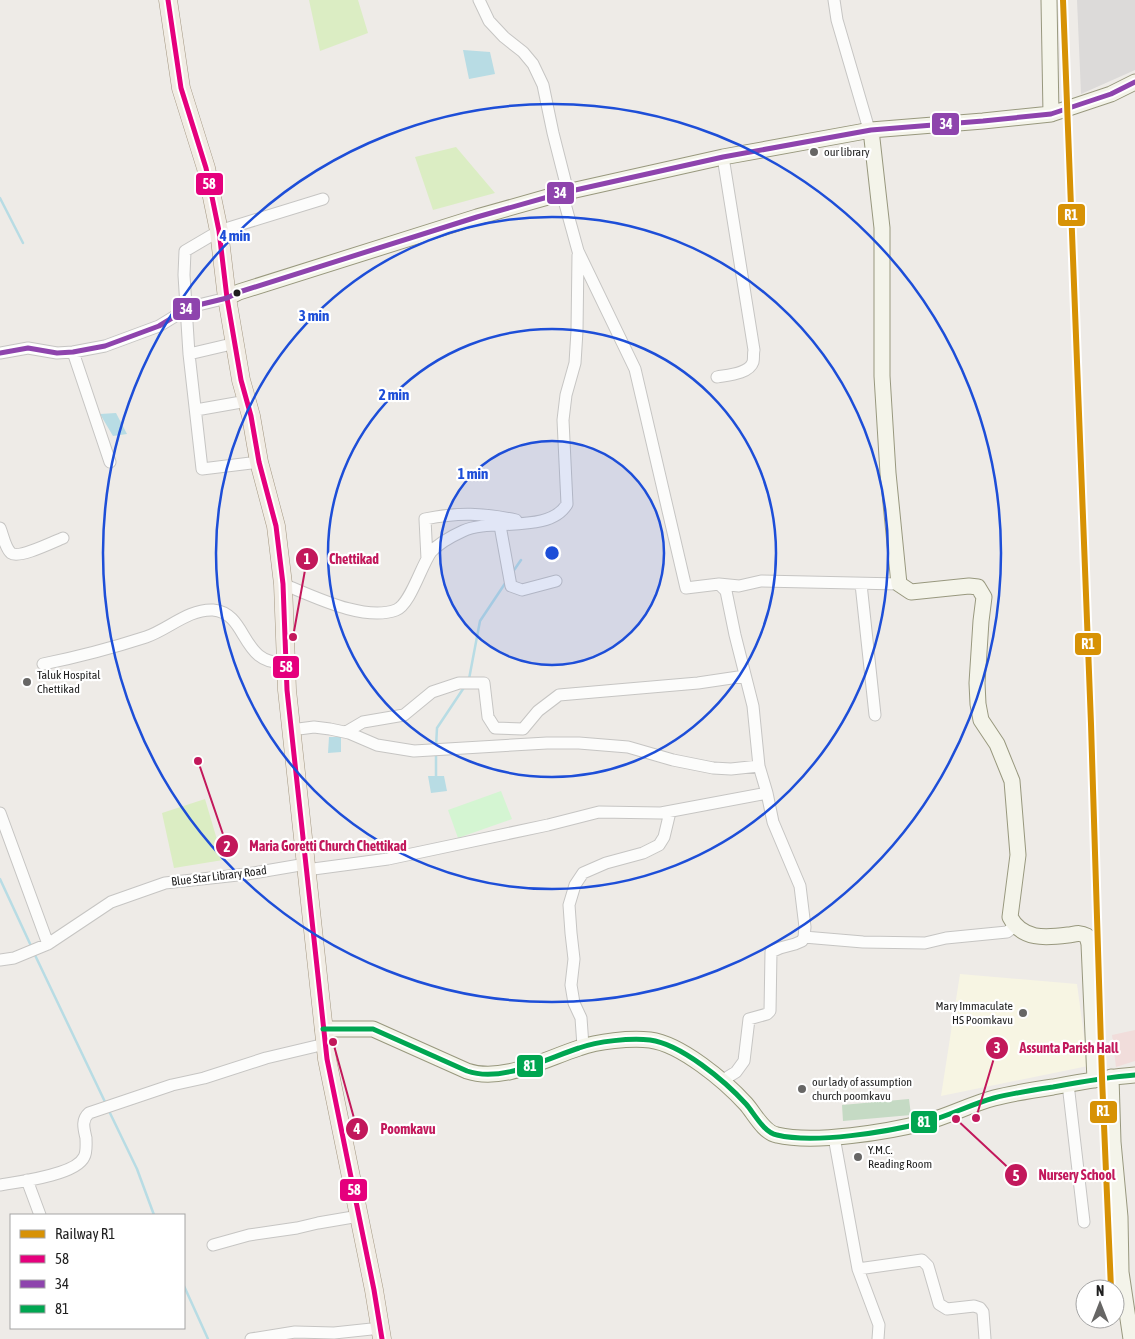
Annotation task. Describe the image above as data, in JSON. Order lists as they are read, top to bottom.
{
  "streets": {
    "street": ["Blue Star Library Road"]
  },
  "places": [
    "our library",
    "Chettikad",
    "Taluk Hospital Chettikad",
    "Maria Goretti Church Chettikad",
    "Mary Immaculate HS Poomkavu",
    "Poomkavu",
    "our lady of assumption church poomkavu",
    "Assunta Parish Hall",
    "Nursery School",
    "Y.M.C. Reading Room"
  ],
  "lines": [
    "rail line R1",
    "transit line 58",
    "transit line 34",
    "transit line 81"
  ],
  "legend": [
    "Railway R1",
    "58",
    "34",
    "81"
  ],
  "north": "top",
  "rings": [
    "4 min",
    "3 min",
    "2 min",
    "1 min"
  ]
}
